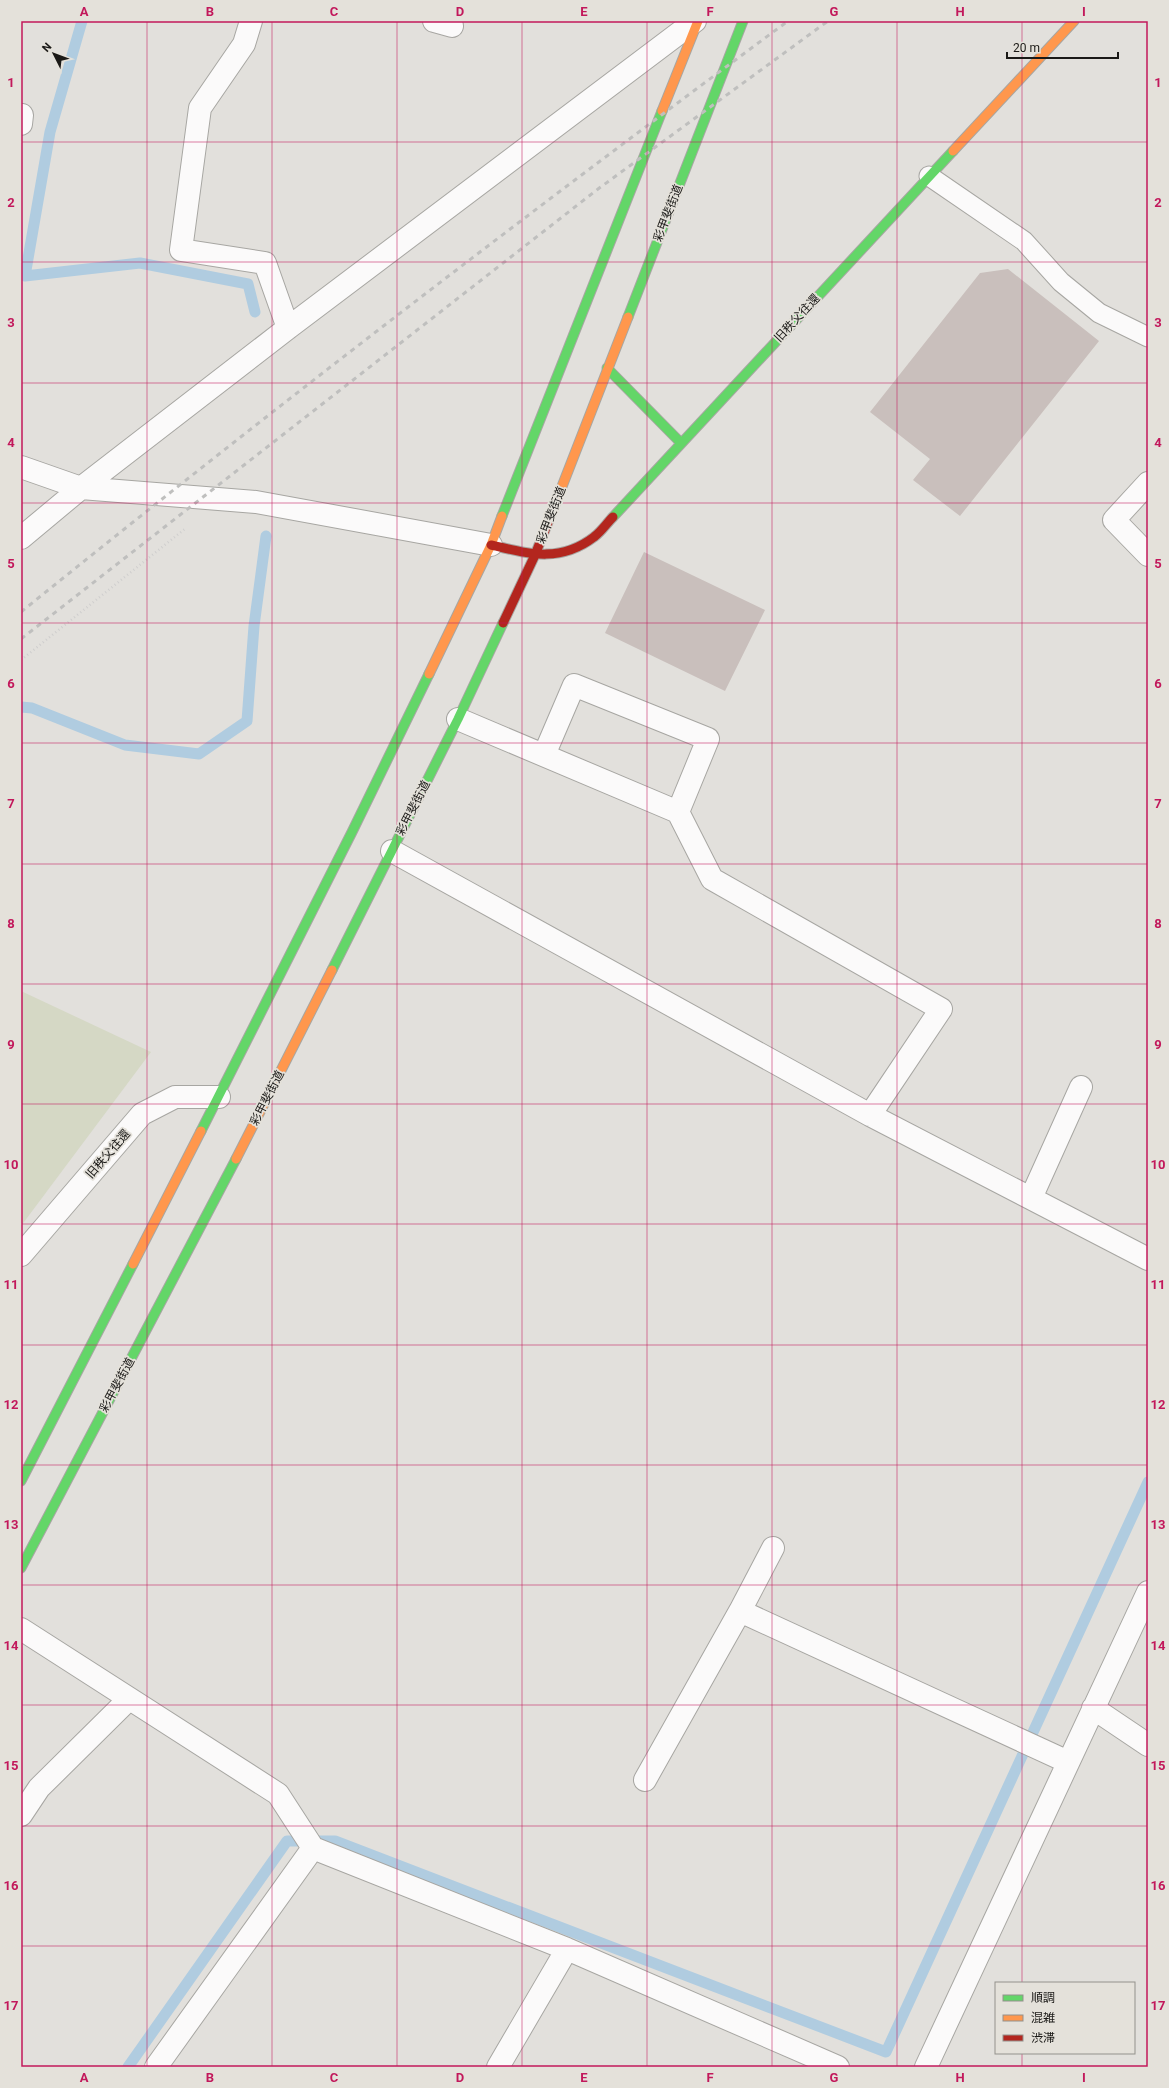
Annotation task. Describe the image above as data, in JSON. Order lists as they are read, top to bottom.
{
  "streets": {
    "main road": ["彩甲斐街道", "旧秩父往還"]
  },
  "crossings": [
    ["彩甲斐街道", "旧秩父往還"]
  ],
  "legend": ["順調", "混雑", "渋滞"],
  "scale_bar": "20 m",
  "north": "top left",
  "grid": {
    "columns": [
      "A",
      "B",
      "C",
      "D",
      "E",
      "F",
      "G",
      "H",
      "I"
    ],
    "rows": [
      "1",
      "2",
      "3",
      "4",
      "5",
      "6",
      "7",
      "8",
      "9",
      "10",
      "11",
      "12",
      "13",
      "14",
      "15",
      "16",
      "17"
    ]
  }
}
